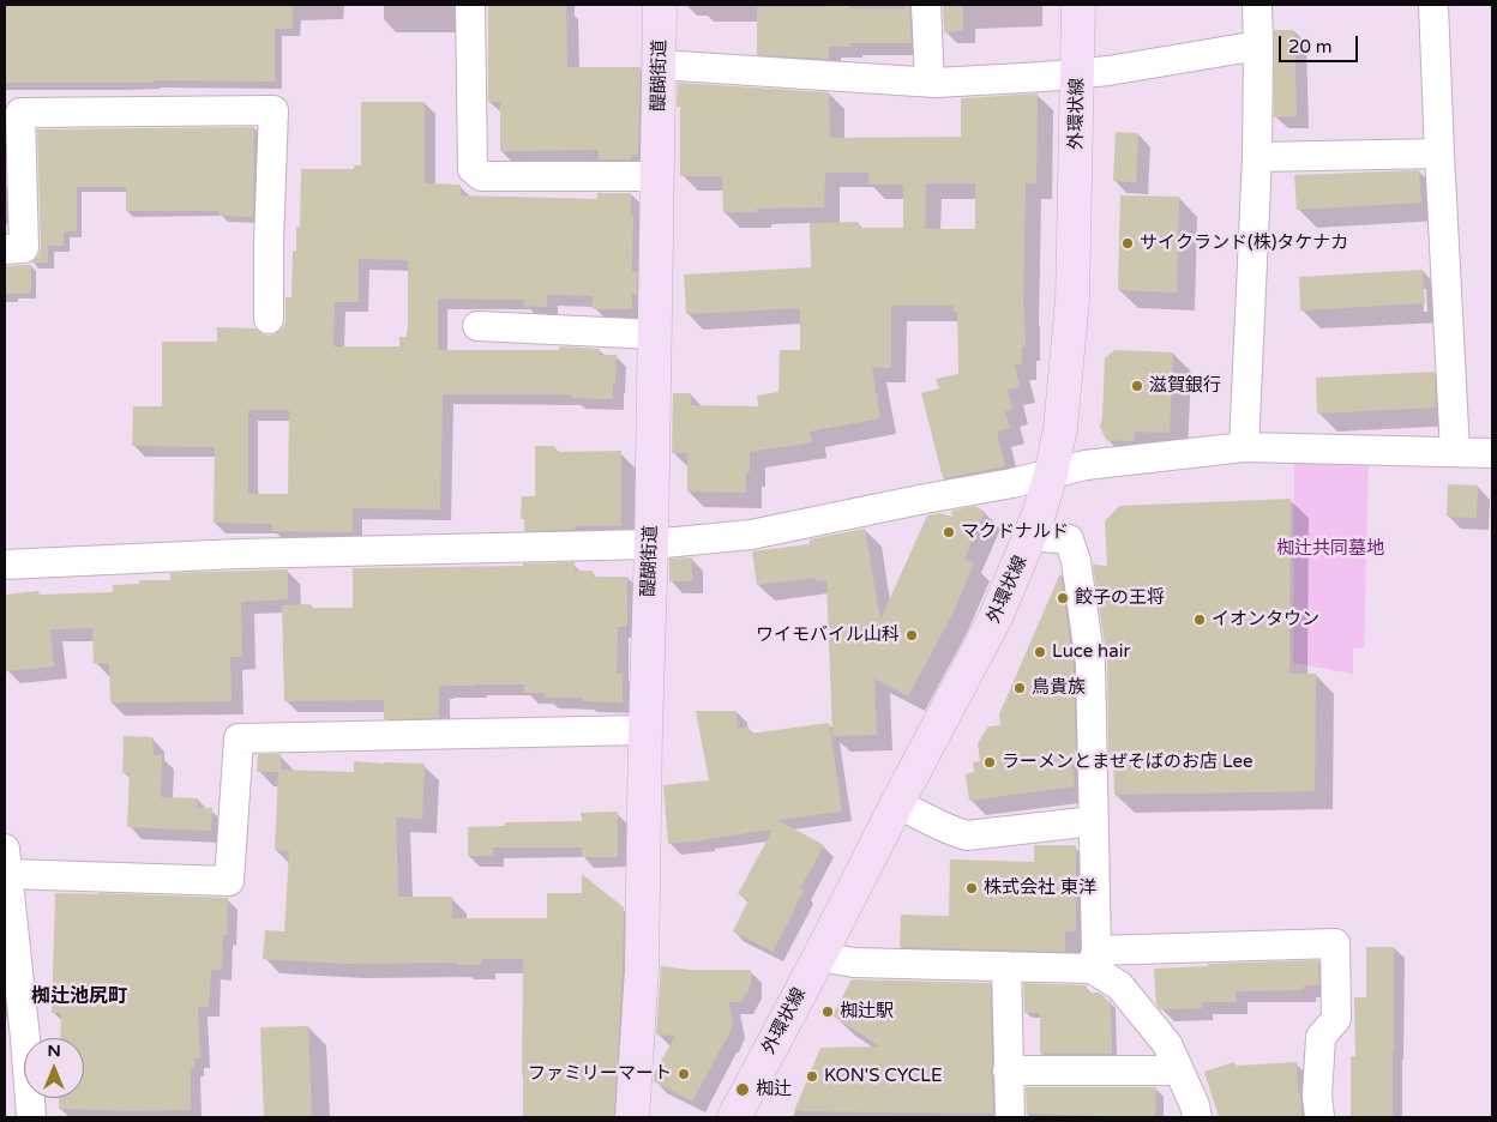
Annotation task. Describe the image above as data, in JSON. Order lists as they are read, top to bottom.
{
  "streets": {
    "street": ["醍醐街道", "外環状線"]
  },
  "districts": ["椥辻池尻町"],
  "parks": ["椥辻共同墓地"],
  "places": [
    "サイクランド(株)タケナカ",
    "滋賀銀行",
    "マクドナルド",
    "餃子の王将",
    "イオンタウン",
    "ワイモバイル山科",
    "Luce hair",
    "鳥貴族",
    "ラーメンとまぜそばのお店 Lee",
    "株式会社 東洋",
    "椥辻駅",
    "ファミリーマート",
    "KON'S CYCLE",
    "椥辻"
  ],
  "scale_bar": "20 m",
  "north": "top"
}
